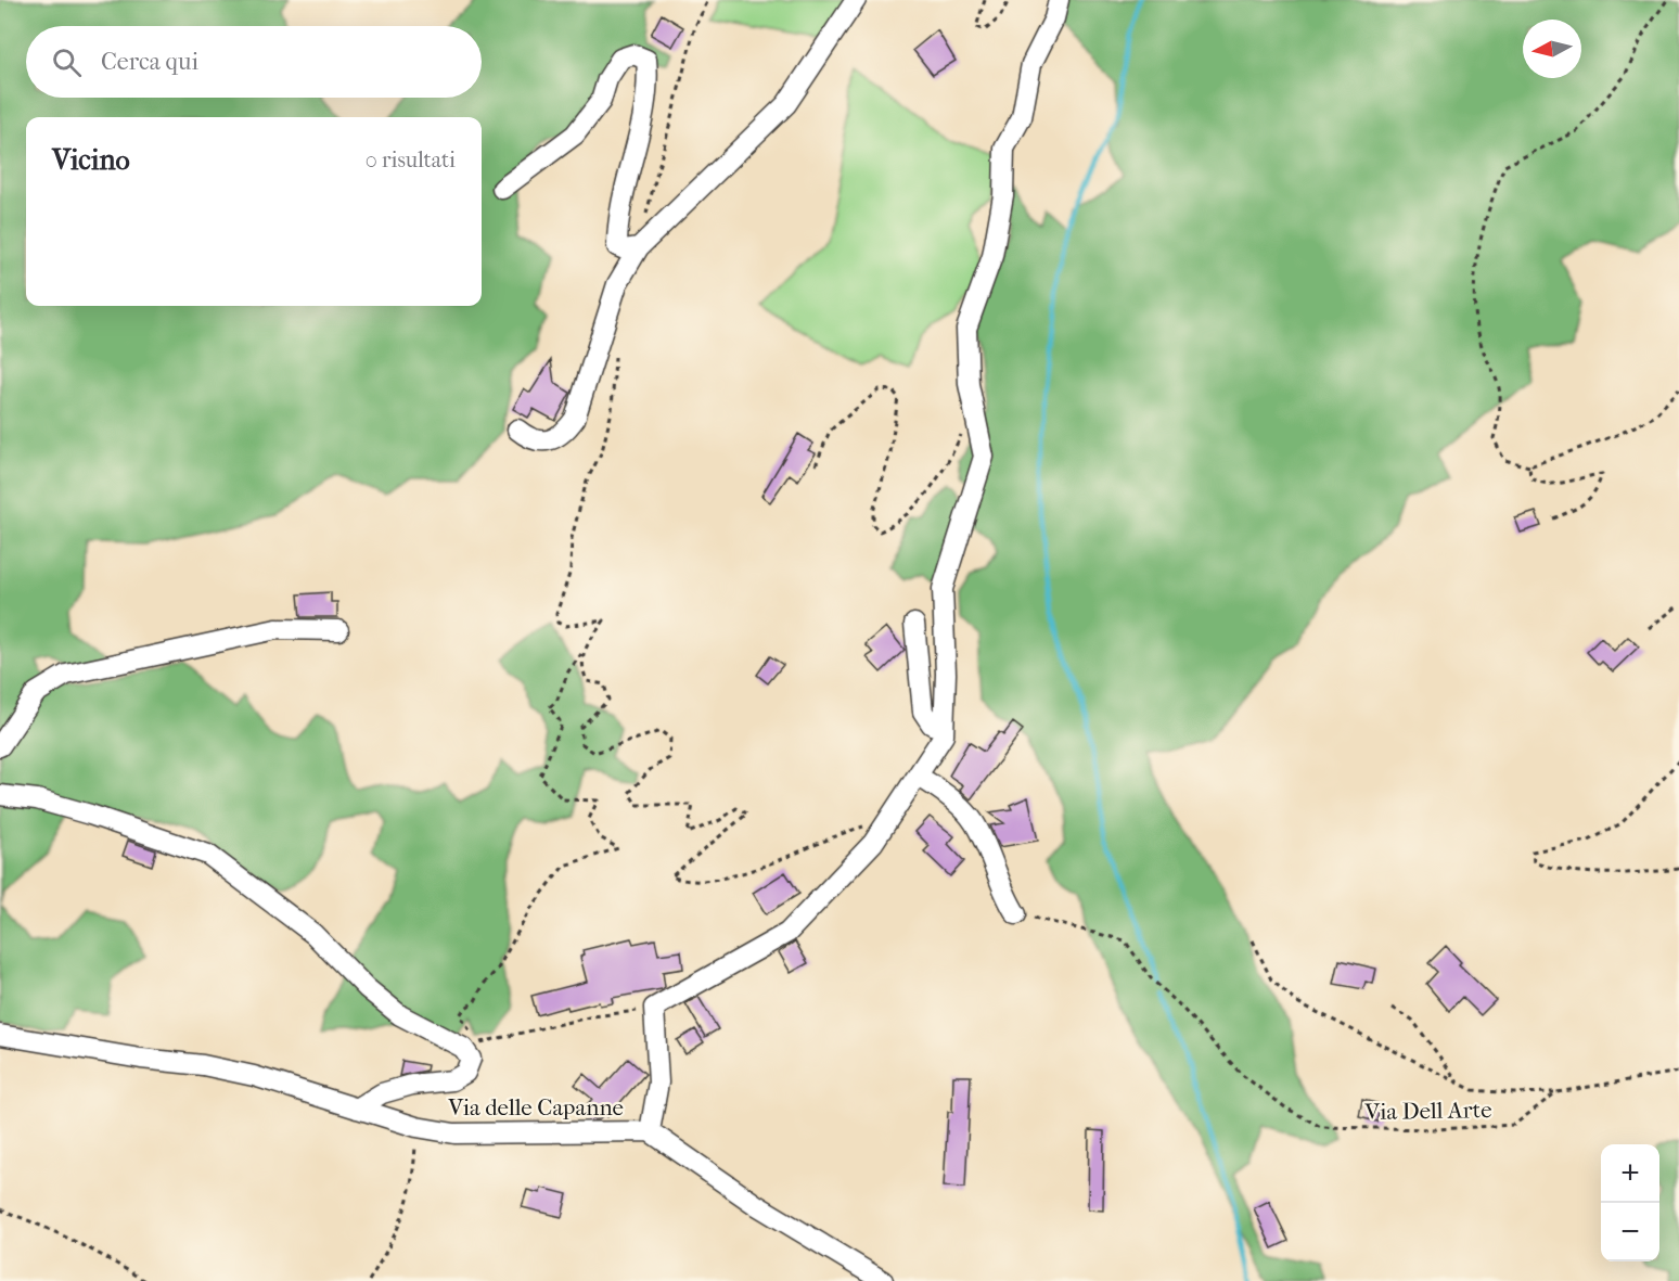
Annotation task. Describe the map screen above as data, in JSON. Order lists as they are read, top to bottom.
{
  "streets": {
    "street": ["Via delle Capanne"],
    "path": ["Via Dell Arte"]
  },
  "north": "left",
  "page": {
    "search": "Cerca qui",
    "heading": ["Vicino", "0 risultati"],
    "map_buttons": ["+", "−"]
  }
}
